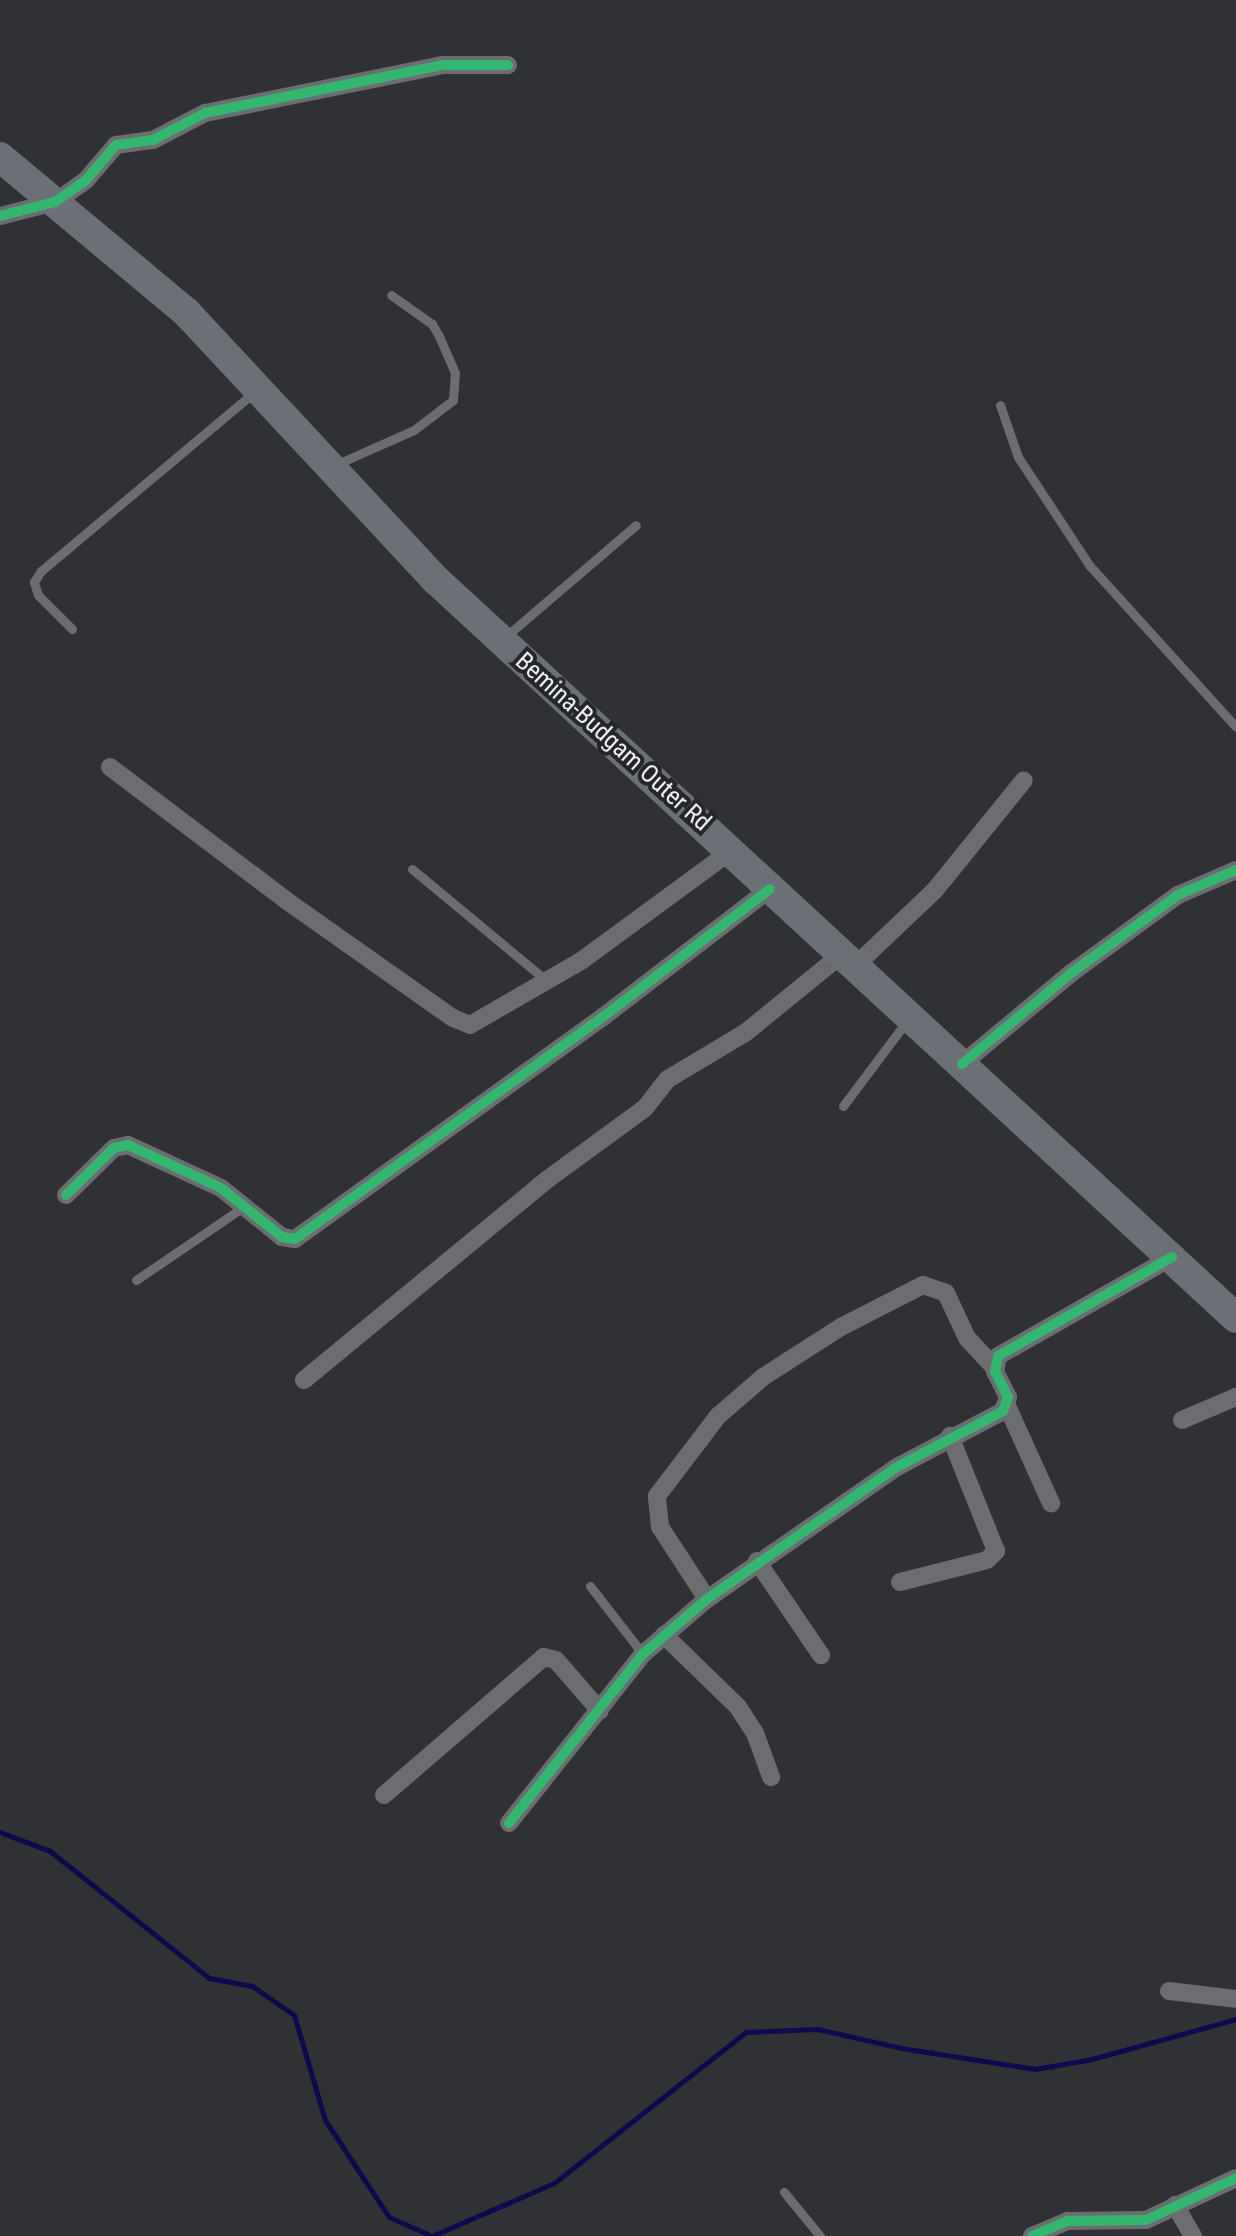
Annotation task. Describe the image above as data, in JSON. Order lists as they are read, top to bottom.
{
  "streets": {
    "highway": ["Bemina-Budgam Outer Rd"]
  }
}
